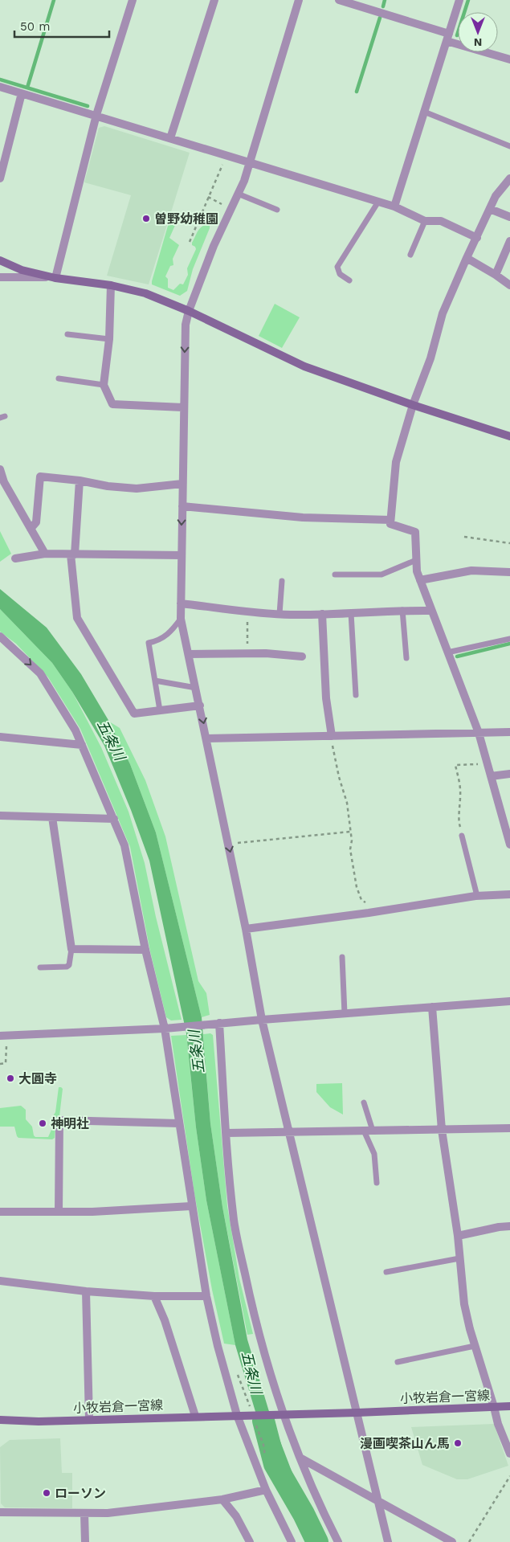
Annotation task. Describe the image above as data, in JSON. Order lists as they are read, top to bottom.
{
  "streets": {
    "street": ["小牧岩倉一宮線"]
  },
  "water": ["五条川"],
  "places": [
    "曽野幼稚園",
    "大圓寺",
    "神明社",
    "漫画喫茶山ん馬",
    "ローソン"
  ],
  "scale_bar": "50 m",
  "north": "bottom"
}
